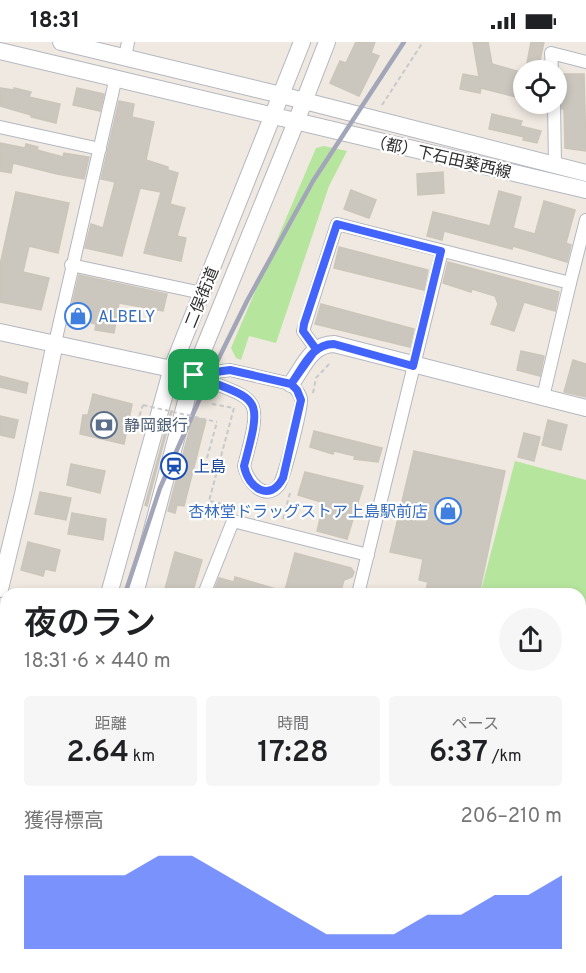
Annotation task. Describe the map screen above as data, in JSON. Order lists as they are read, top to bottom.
{
  "streets": {
    "street": ["（都）下石田葵西線", "二俣街道"]
  },
  "crossings": [
    ["（都）下石田葵西線", "二俣街道"]
  ],
  "places": {
    "shop": ["ALBELY", "杏林堂ドラッグストア上島駅前店"],
    "bank": ["静岡銀行"],
    "station": ["上島"]
  },
  "page": {
    "status": "18:31",
    "heading": ["夜のラン", "18:31 · 6 × 440 m"],
    "stats": [
      ["距離", "2.64 km"],
      ["時間", "17:28"],
      ["ペース", "6:37 /km"]
    ],
    "chart": ["獲得標高", "206–210 m"]
  }
}
